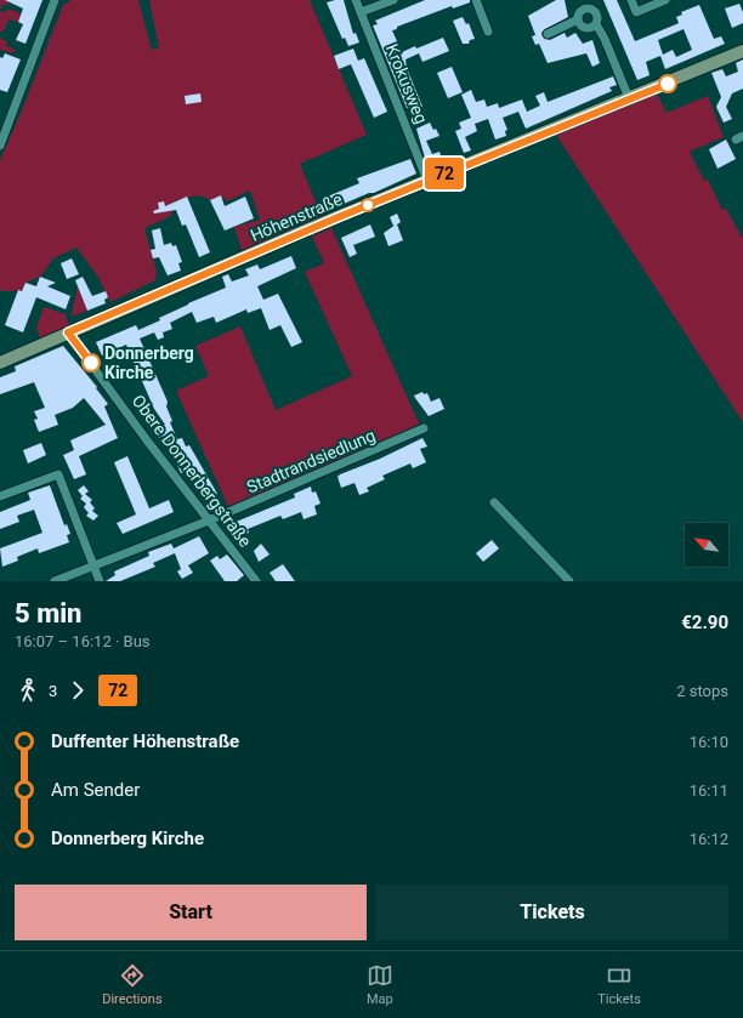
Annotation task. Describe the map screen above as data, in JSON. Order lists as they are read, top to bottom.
{
  "streets": {
    "street": [
      "Krokusweg",
      "Höhenstraße",
      "Stadtrandsiedlung",
      "Obere Donnerbergstraße"
    ]
  },
  "crossings": [
    ["Krokusweg", "Höhenstraße"],
    ["Höhenstraße", "Obere Donnerbergstraße"],
    ["Stadtrandsiedlung", "Obere Donnerbergstraße"]
  ],
  "places": ["Donnerberg Kirche"],
  "lines": ["bus line 72"],
  "north": "top left",
  "page": {
    "on_map": "72",
    "heading": ["5 min", "16:07 – 16:12 · Bus", "€2.90"],
    "legs": ["3", "72", "2 stops"],
    "list": [
      {
        "name": "Duffenter Höhenstraße",
        "value": "16:10"
      },
      {
        "name": "Am Sender",
        "value": "16:11"
      },
      {
        "name": "Donnerberg Kirche",
        "value": "16:12"
      }
    ],
    "buttons": ["Start", "Tickets"],
    "tabs": ["Directions", "Map", "Tickets"]
  }
}
